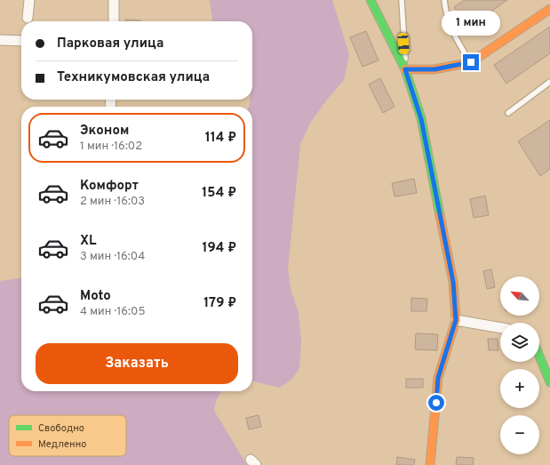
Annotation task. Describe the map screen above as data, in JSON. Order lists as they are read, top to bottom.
{
  "legend": ["Свободно", "Медленно"],
  "north": "top left",
  "page": {
    "bubble": "1 мин",
    "banner": ["Парковая улица", "Техникумовская улица"],
    "list": [
      {
        "name": "Эконом",
        "note": "1 мин · 16:02",
        "value": "114 ₽"
      },
      {
        "name": "Комфорт",
        "note": "2 мин · 16:03",
        "value": "154 ₽"
      },
      {
        "name": "XL",
        "note": "3 мин · 16:04",
        "value": "194 ₽"
      },
      {
        "name": "Moto",
        "note": "4 мин · 16:05",
        "value": "179 ₽"
      }
    ],
    "map_buttons": ["+", "−"],
    "buttons": "Заказать"
  }
}
